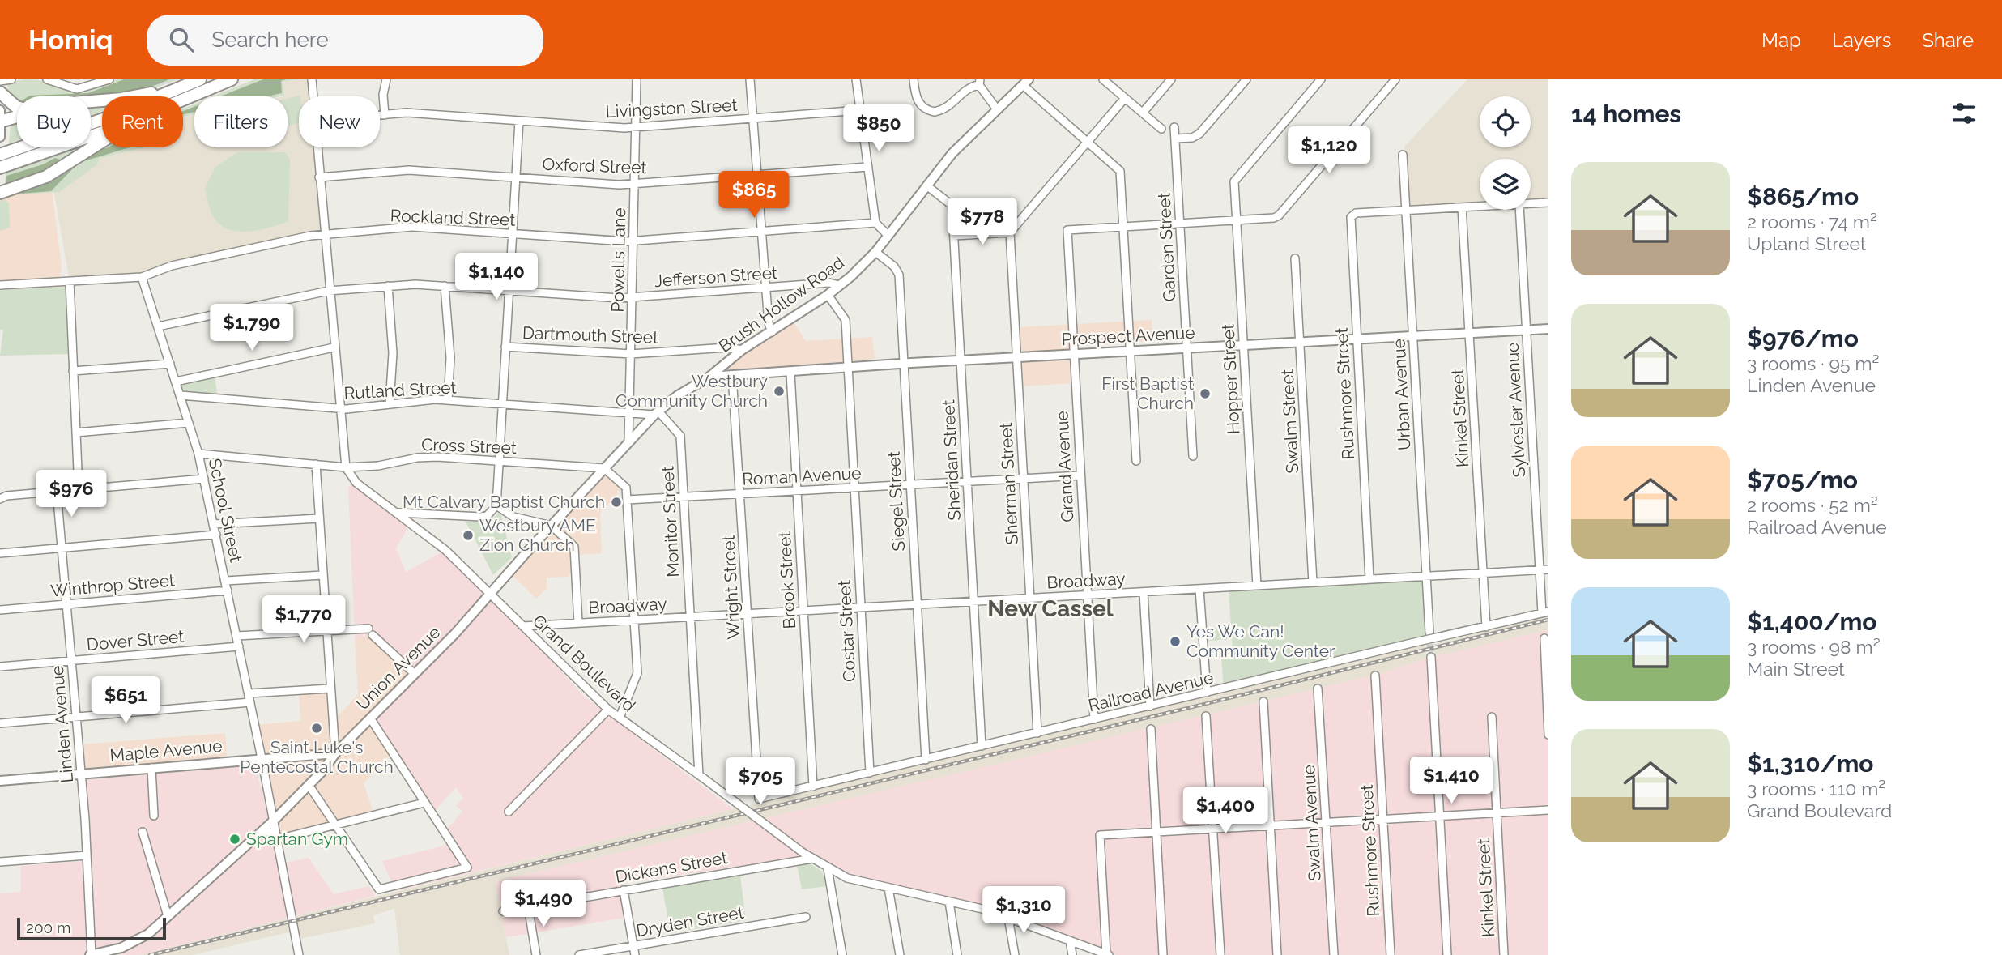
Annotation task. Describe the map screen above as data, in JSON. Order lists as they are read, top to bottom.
{
  "streets": {
    "main road": [
      "Brush Hollow Road",
      "Prospect Avenue",
      "Union Avenue",
      "Maple Avenue"
    ],
    "street": [
      "Livingston Street",
      "Oxford Street",
      "Rockland Street",
      "Garden Street",
      "Powells Lane",
      "Jefferson Street",
      "Dartmouth Street",
      "Hopper Street",
      "Rutland Street",
      "Rushmore Street",
      "Urban Avenue",
      "Sylvester Avenue",
      "Kinkel Street",
      "Swalm Street",
      "Cross Street",
      "Sheridan Street",
      "Grand Avenue",
      "Roman Avenue",
      "Sherman Street",
      "Siegel Street",
      "School Street",
      "Monitor Street",
      "Brook Street",
      "Broadway",
      "Winthrop Street",
      "Wright Street",
      "Costar Street",
      "Dover Street",
      "Grand Boulevard",
      "Railroad Avenue",
      "Linden Avenue",
      "Swalm Avenue",
      "Dickens Street",
      "Dryden Street"
    ]
  },
  "crossings": [
    ["Livingston Street", "Powells Lane"],
    ["Oxford Street", "Powells Lane"],
    ["Rockland Street", "Powells Lane"],
    ["Rockland Street", "School Street"],
    ["Garden Street", "Prospect Avenue"],
    ["Powells Lane", "Jefferson Street"],
    ["Powells Lane", "Dartmouth Street"],
    ["Powells Lane", "Rutland Street"],
    ["Powells Lane", "Union Avenue"],
    ["Jefferson Street", "Brush Hollow Road"],
    ["Jefferson Street", "School Street"],
    ["Brush Hollow Road", "Dartmouth Street"],
    ["Brush Hollow Road", "Prospect Avenue"],
    ["Brush Hollow Road", "Sheridan Street"],
    ["Brush Hollow Road", "Siegel Street"],
    ["Brush Hollow Road", "Costar Street"],
    ["Brush Hollow Road", "Union Avenue"],
    ["Prospect Avenue", "Hopper Street"],
    ["Prospect Avenue", "Rushmore Street"],
    ["Prospect Avenue", "Urban Avenue"],
    ["Prospect Avenue", "Sylvester Avenue"],
    ["Prospect Avenue", "Kinkel Street"],
    ["Prospect Avenue", "Swalm Street"],
    ["Prospect Avenue", "Sheridan Street"],
    ["Prospect Avenue", "Grand Avenue"],
    ["Prospect Avenue", "Sherman Street"],
    ["Prospect Avenue", "Siegel Street"],
    ["Prospect Avenue", "Brook Street"],
    ["Prospect Avenue", "Wright Street"],
    ["Prospect Avenue", "Costar Street"],
    ["Prospect Avenue", "Union Avenue"],
    ["Hopper Street", "Broadway"],
    ["Rutland Street", "School Street"],
    ["Rutland Street", "Monitor Street"],
    ["Rutland Street", "Union Avenue"],
    ["Rushmore Street", "Urban Avenue"],
    ["Rushmore Street", "Broadway"],
    ["Urban Avenue", "Broadway"],
    ["Sylvester Avenue", "Broadway"],
    ["Sylvester Avenue", "Railroad Avenue"],
    ["Kinkel Street", "Broadway"],
    ["Kinkel Street", "Railroad Avenue"],
    ["Swalm Street", "Broadway"],
    ["Cross Street", "School Street"],
    ["Cross Street", "Grand Boulevard"],
    ["Cross Street", "Union Avenue"],
    ["Sheridan Street", "Roman Avenue"],
    ["Sheridan Street", "Broadway"],
    ["Sheridan Street", "Railroad Avenue"],
    ["Grand Avenue", "Roman Avenue"],
    ["Grand Avenue", "Broadway"],
    ["Grand Avenue", "Railroad Avenue"],
    ["Roman Avenue", "Sherman Street"],
    ["Roman Avenue", "Siegel Street"],
    ["Roman Avenue", "Monitor Street"],
    ["Roman Avenue", "Brook Street"],
    ["Roman Avenue", "Wright Street"],
    ["Roman Avenue", "Costar Street"],
    ["Sherman Street", "Broadway"],
    ["Sherman Street", "Railroad Avenue"],
    ["Siegel Street", "Broadway"],
    ["Siegel Street", "Railroad Avenue"],
    ["School Street", "Winthrop Street"],
    ["School Street", "Dover Street"],
    ["School Street", "Union Avenue"],
    ["School Street", "Maple Avenue"],
    ["Monitor Street", "Broadway"],
    ["Monitor Street", "Grand Boulevard"],
    ["Monitor Street", "Union Avenue"],
    ["Brook Street", "Broadway"],
    ["Brook Street", "Railroad Avenue"],
    ["Broadway", "Wright Street"],
    ["Broadway", "Costar Street"],
    ["Broadway", "Grand Boulevard"],
    ["Winthrop Street", "Linden Avenue"],
    ["Wright Street", "Railroad Avenue"],
    ["Costar Street", "Railroad Avenue"],
    ["Dover Street", "Linden Avenue"],
    ["Grand Boulevard", "Union Avenue"],
    ["Grand Boulevard", "Dickens Street"],
    ["Union Avenue", "Linden Avenue"],
    ["Union Avenue", "Maple Avenue"],
    ["Linden Avenue", "Maple Avenue"]
  ],
  "districts": ["New Cassel"],
  "places": [
    "Westbury Community Church",
    "First Baptist Church",
    "Mt Calvary Baptist Church",
    "Westbury AME Zion Church",
    "Yes We Can! Community Center",
    "Saint Luke's Pentecostal Church",
    "Spartan Gym"
  ],
  "scale_bar": "200 m",
  "page": {
    "header": "Homiq",
    "search": "Search here",
    "nav": ["Map", "Layers", "Share"],
    "heading": "14 homes",
    "chip": [
      "Buy",
      "Rent",
      "Filters",
      "New"
    ],
    "price": [
      "$850",
      "$1,120",
      "$865",
      "$778",
      "$1,140",
      "$1,790",
      "$976",
      "$1,770",
      "$651",
      "$1,410",
      "$705",
      "$1,400",
      "$1,490",
      "$1,310"
    ],
    "list": [
      {
        "name": "$865/mo",
        "note": "2 rooms · 74 m² · Upland Street"
      },
      {
        "name": "$976/mo",
        "note": "3 rooms · 95 m² · Linden Avenue"
      },
      {
        "name": "$705/mo",
        "note": "2 rooms · 52 m² · Railroad Avenue"
      },
      {
        "name": "$1,400/mo",
        "note": "3 rooms · 98 m² · Main Street"
      },
      {
        "name": "$1,310/mo",
        "note": "3 rooms · 110 m² · Grand Boulevard"
      }
    ],
    "scale": "200 m"
  }
}
